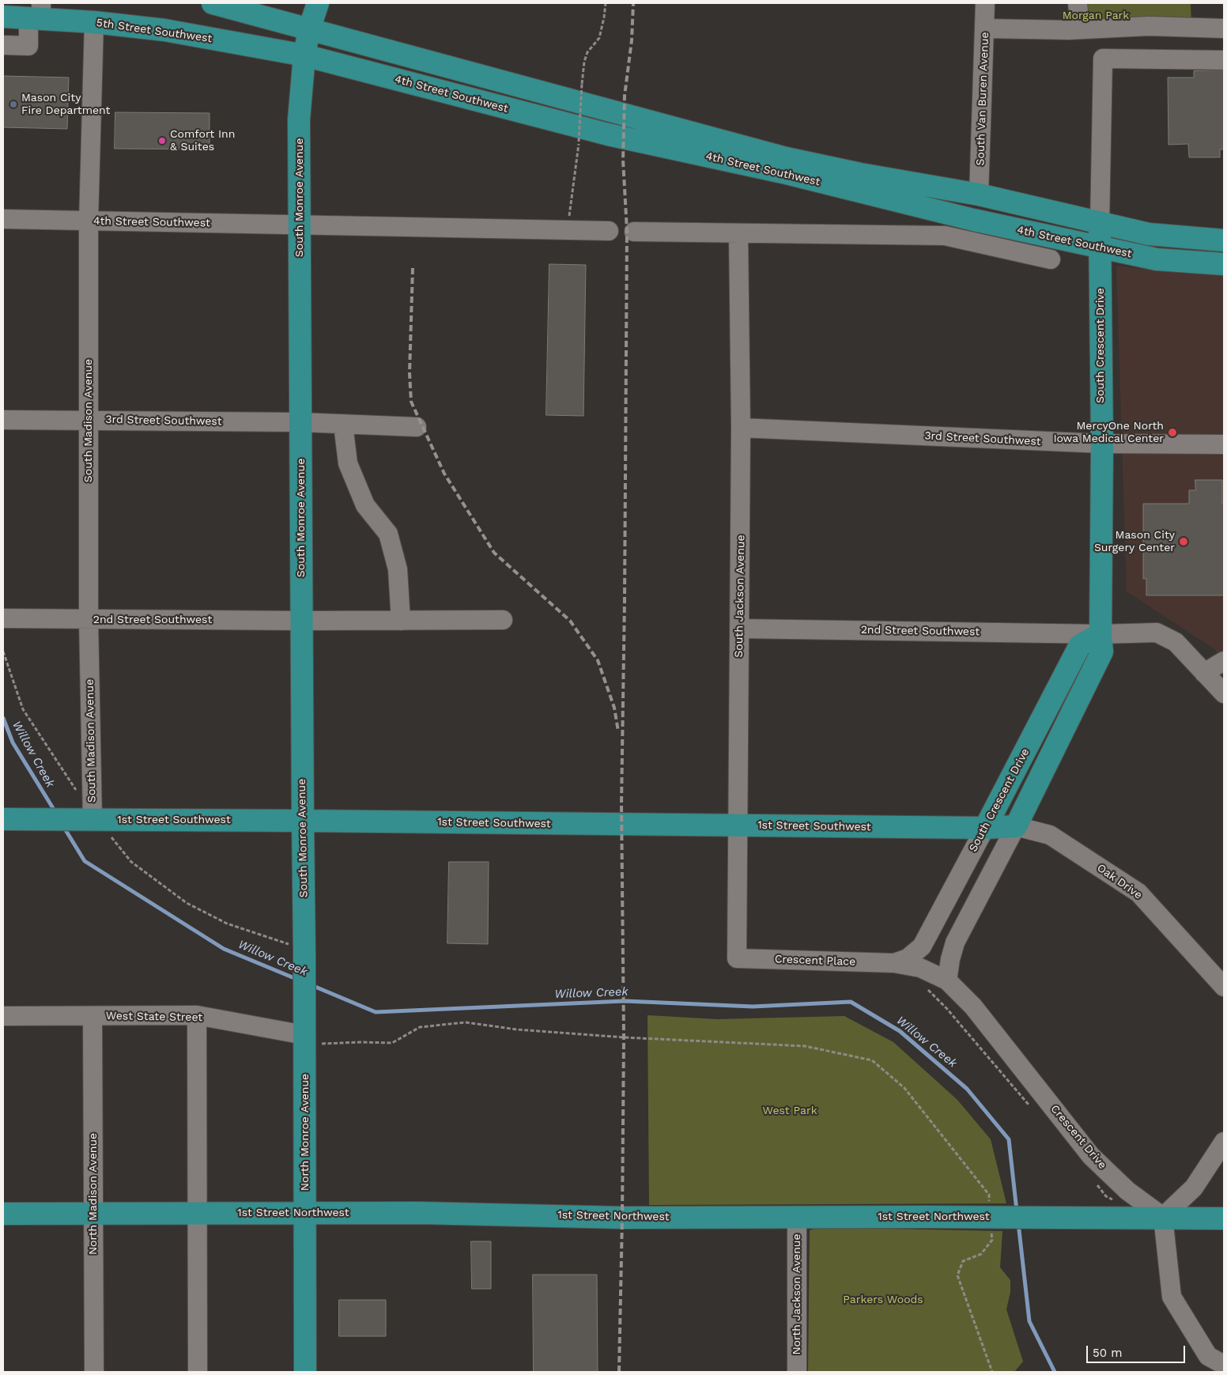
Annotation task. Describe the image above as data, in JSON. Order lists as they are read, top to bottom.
{
  "streets": {
    "main road": [
      "5th Street Southwest",
      "4th Street Southwest",
      "South Monroe Avenue",
      "South Crescent Drive",
      "1st Street Southwest",
      "Oak Drive",
      "North Monroe Avenue",
      "1st Street Northwest"
    ],
    "street": [
      "South Van Buren Avenue",
      "South Madison Avenue",
      "3rd Street Southwest",
      "South Jackson Avenue",
      "2nd Street Southwest",
      "Crescent Place",
      "West State Street",
      "Crescent Drive",
      "North Madison Avenue",
      "North Jackson Avenue"
    ]
  },
  "crossings": [
    ["5th Street Southwest", "4th Street Southwest"],
    ["5th Street Southwest", "South Monroe Avenue"],
    ["5th Street Southwest", "South Madison Avenue"],
    ["4th Street Southwest", "South Van Buren Avenue"],
    ["4th Street Southwest", "South Monroe Avenue"],
    ["4th Street Southwest", "South Crescent Drive"],
    ["4th Street Southwest", "South Madison Avenue"],
    ["4th Street Southwest", "South Jackson Avenue"],
    ["South Monroe Avenue", "3rd Street Southwest"],
    ["South Monroe Avenue", "2nd Street Southwest"],
    ["South Monroe Avenue", "1st Street Southwest"],
    ["South Monroe Avenue", "West State Street"],
    ["South Monroe Avenue", "North Monroe Avenue"],
    ["South Crescent Drive", "3rd Street Southwest"],
    ["South Crescent Drive", "2nd Street Southwest"],
    ["South Crescent Drive", "1st Street Southwest"],
    ["South Crescent Drive", "Oak Drive"],
    ["South Crescent Drive", "Crescent Place"],
    ["South Crescent Drive", "Crescent Drive"],
    ["South Madison Avenue", "3rd Street Southwest"],
    ["South Madison Avenue", "2nd Street Southwest"],
    ["South Madison Avenue", "1st Street Southwest"],
    ["3rd Street Southwest", "South Jackson Avenue"],
    ["South Jackson Avenue", "2nd Street Southwest"],
    ["South Jackson Avenue", "1st Street Southwest"],
    ["South Jackson Avenue", "Crescent Place"],
    ["1st Street Southwest", "Oak Drive"],
    ["Crescent Place", "Crescent Drive"],
    ["West State Street", "North Monroe Avenue"],
    ["West State Street", "North Madison Avenue"],
    ["North Monroe Avenue", "1st Street Northwest"],
    ["Crescent Drive", "1st Street Northwest"],
    ["North Madison Avenue", "1st Street Northwest"],
    ["1st Street Northwest", "North Jackson Avenue"]
  ],
  "water": ["Willow Creek"],
  "parks": ["Morgan Park", "West Park", "Parkers Woods"],
  "places": [
    "Mason City Fire Department",
    "Comfort Inn & Suites",
    "MercyOne North Iowa Medical Center",
    "Mason City Surgery Center"
  ],
  "scale_bar": "50 m"
}
